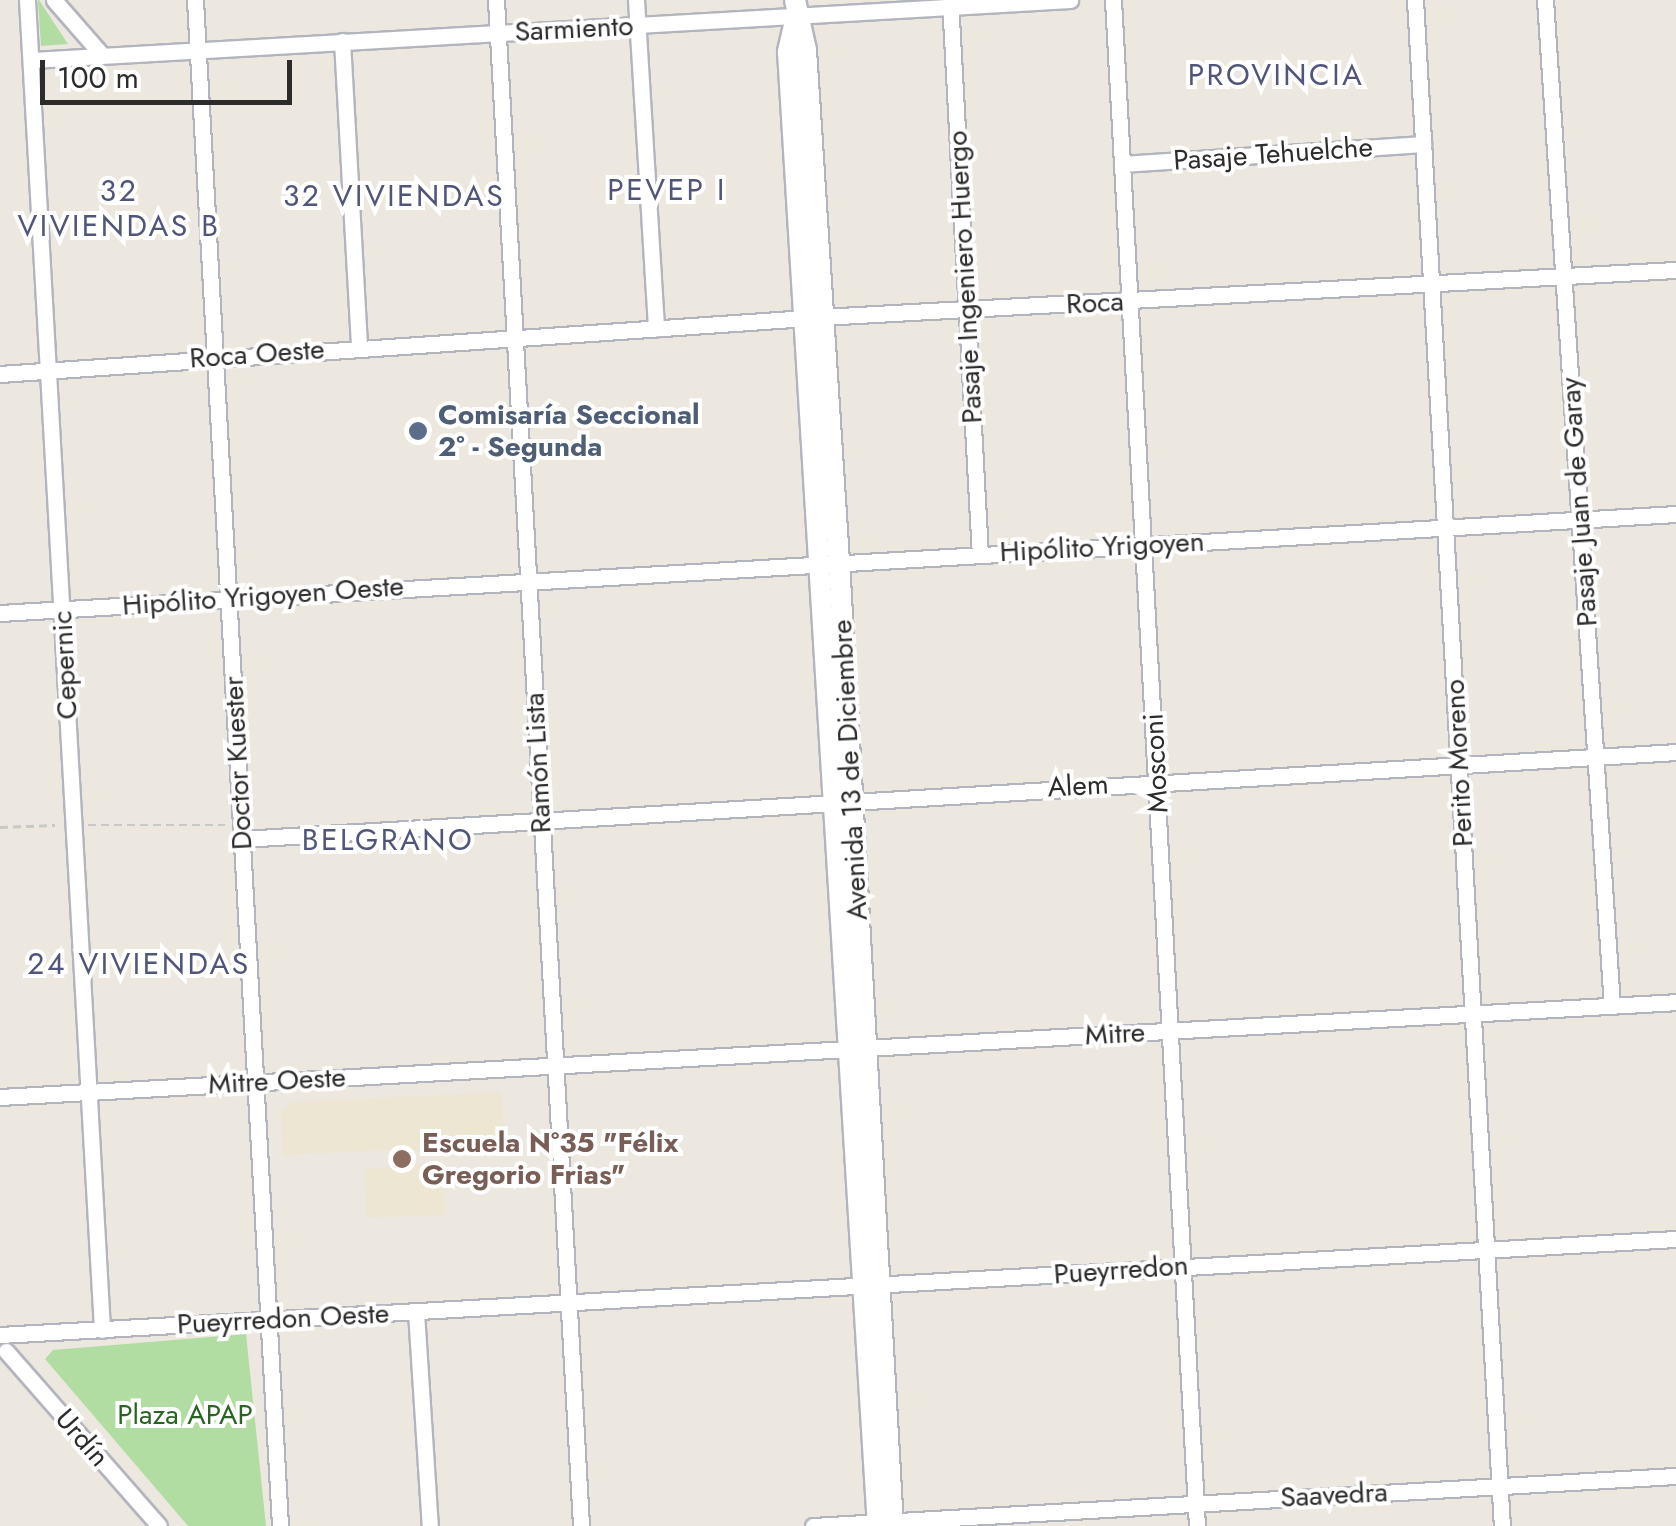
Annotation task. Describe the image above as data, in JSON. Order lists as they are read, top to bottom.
{
  "streets": {
    "street": [
      "Sarmiento",
      "Pasaje Tehuelche",
      "Pasaje Ingeniero Huergo",
      "Roca",
      "Roca Oeste",
      "Pasaje Juan de Garay",
      "Hipólito Yrigoyen",
      "Hipólito Yrigoyen Oeste",
      "Cepernic",
      "Doctor Kuester",
      "Ramón Lista",
      "Mosconi",
      "Perito Moreno",
      "Avenida 13 de Diciembre",
      "Alem",
      "Mitre",
      "Mitre Oeste",
      "Pueyrredon",
      "Pueyrredon Oeste",
      "Urdín",
      "Saavedra"
    ]
  },
  "crossings": [
    ["Sarmiento", "Pasaje Ingeniero Huergo"],
    ["Sarmiento", "Cepernic"],
    ["Sarmiento", "Doctor Kuester"],
    ["Sarmiento", "Ramón Lista"],
    ["Sarmiento", "Avenida 13 de Diciembre"],
    ["Pasaje Tehuelche", "Mosconi"],
    ["Pasaje Tehuelche", "Perito Moreno"],
    ["Pasaje Ingeniero Huergo", "Roca"],
    ["Pasaje Ingeniero Huergo", "Hipólito Yrigoyen"],
    ["Roca", "Roca Oeste"],
    ["Roca", "Pasaje Juan de Garay"],
    ["Roca", "Ramón Lista"],
    ["Roca", "Mosconi"],
    ["Roca", "Perito Moreno"],
    ["Roca", "Avenida 13 de Diciembre"],
    ["Roca Oeste", "Cepernic"],
    ["Roca Oeste", "Doctor Kuester"],
    ["Roca Oeste", "Ramón Lista"],
    ["Pasaje Juan de Garay", "Hipólito Yrigoyen"],
    ["Pasaje Juan de Garay", "Alem"],
    ["Pasaje Juan de Garay", "Mitre"],
    ["Hipólito Yrigoyen", "Hipólito Yrigoyen Oeste"],
    ["Hipólito Yrigoyen", "Ramón Lista"],
    ["Hipólito Yrigoyen", "Mosconi"],
    ["Hipólito Yrigoyen", "Perito Moreno"],
    ["Hipólito Yrigoyen", "Avenida 13 de Diciembre"],
    ["Hipólito Yrigoyen Oeste", "Cepernic"],
    ["Hipólito Yrigoyen Oeste", "Doctor Kuester"],
    ["Hipólito Yrigoyen Oeste", "Ramón Lista"],
    ["Cepernic", "Mitre Oeste"],
    ["Cepernic", "Pueyrredon Oeste"],
    ["Doctor Kuester", "Alem"],
    ["Doctor Kuester", "Mitre Oeste"],
    ["Doctor Kuester", "Pueyrredon Oeste"],
    ["Ramón Lista", "Alem"],
    ["Ramón Lista", "Mitre"],
    ["Ramón Lista", "Mitre Oeste"],
    ["Ramón Lista", "Pueyrredon"],
    ["Ramón Lista", "Pueyrredon Oeste"],
    ["Mosconi", "Alem"],
    ["Mosconi", "Mitre"],
    ["Mosconi", "Pueyrredon"],
    ["Mosconi", "Saavedra"],
    ["Perito Moreno", "Alem"],
    ["Perito Moreno", "Mitre"],
    ["Perito Moreno", "Pueyrredon"],
    ["Perito Moreno", "Saavedra"],
    ["Avenida 13 de Diciembre", "Alem"],
    ["Avenida 13 de Diciembre", "Mitre"],
    ["Avenida 13 de Diciembre", "Pueyrredon"],
    ["Avenida 13 de Diciembre", "Saavedra"],
    ["Mitre", "Mitre Oeste"],
    ["Pueyrredon", "Pueyrredon Oeste"],
    ["Pueyrredon Oeste", "Urdín"]
  ],
  "districts": [
    "PROVINCIA",
    "PEVEP I",
    "32 VIVIENDAS B",
    "32 VIVIENDAS",
    "BELGRANO",
    "24 VIVIENDAS"
  ],
  "parks": ["Plaza APAP"],
  "places": ["Comisaría Seccional 2º - Segunda", "Escuela N°35 \"Félix Gregorio Frias\""],
  "scale_bar": "100 m"
}
